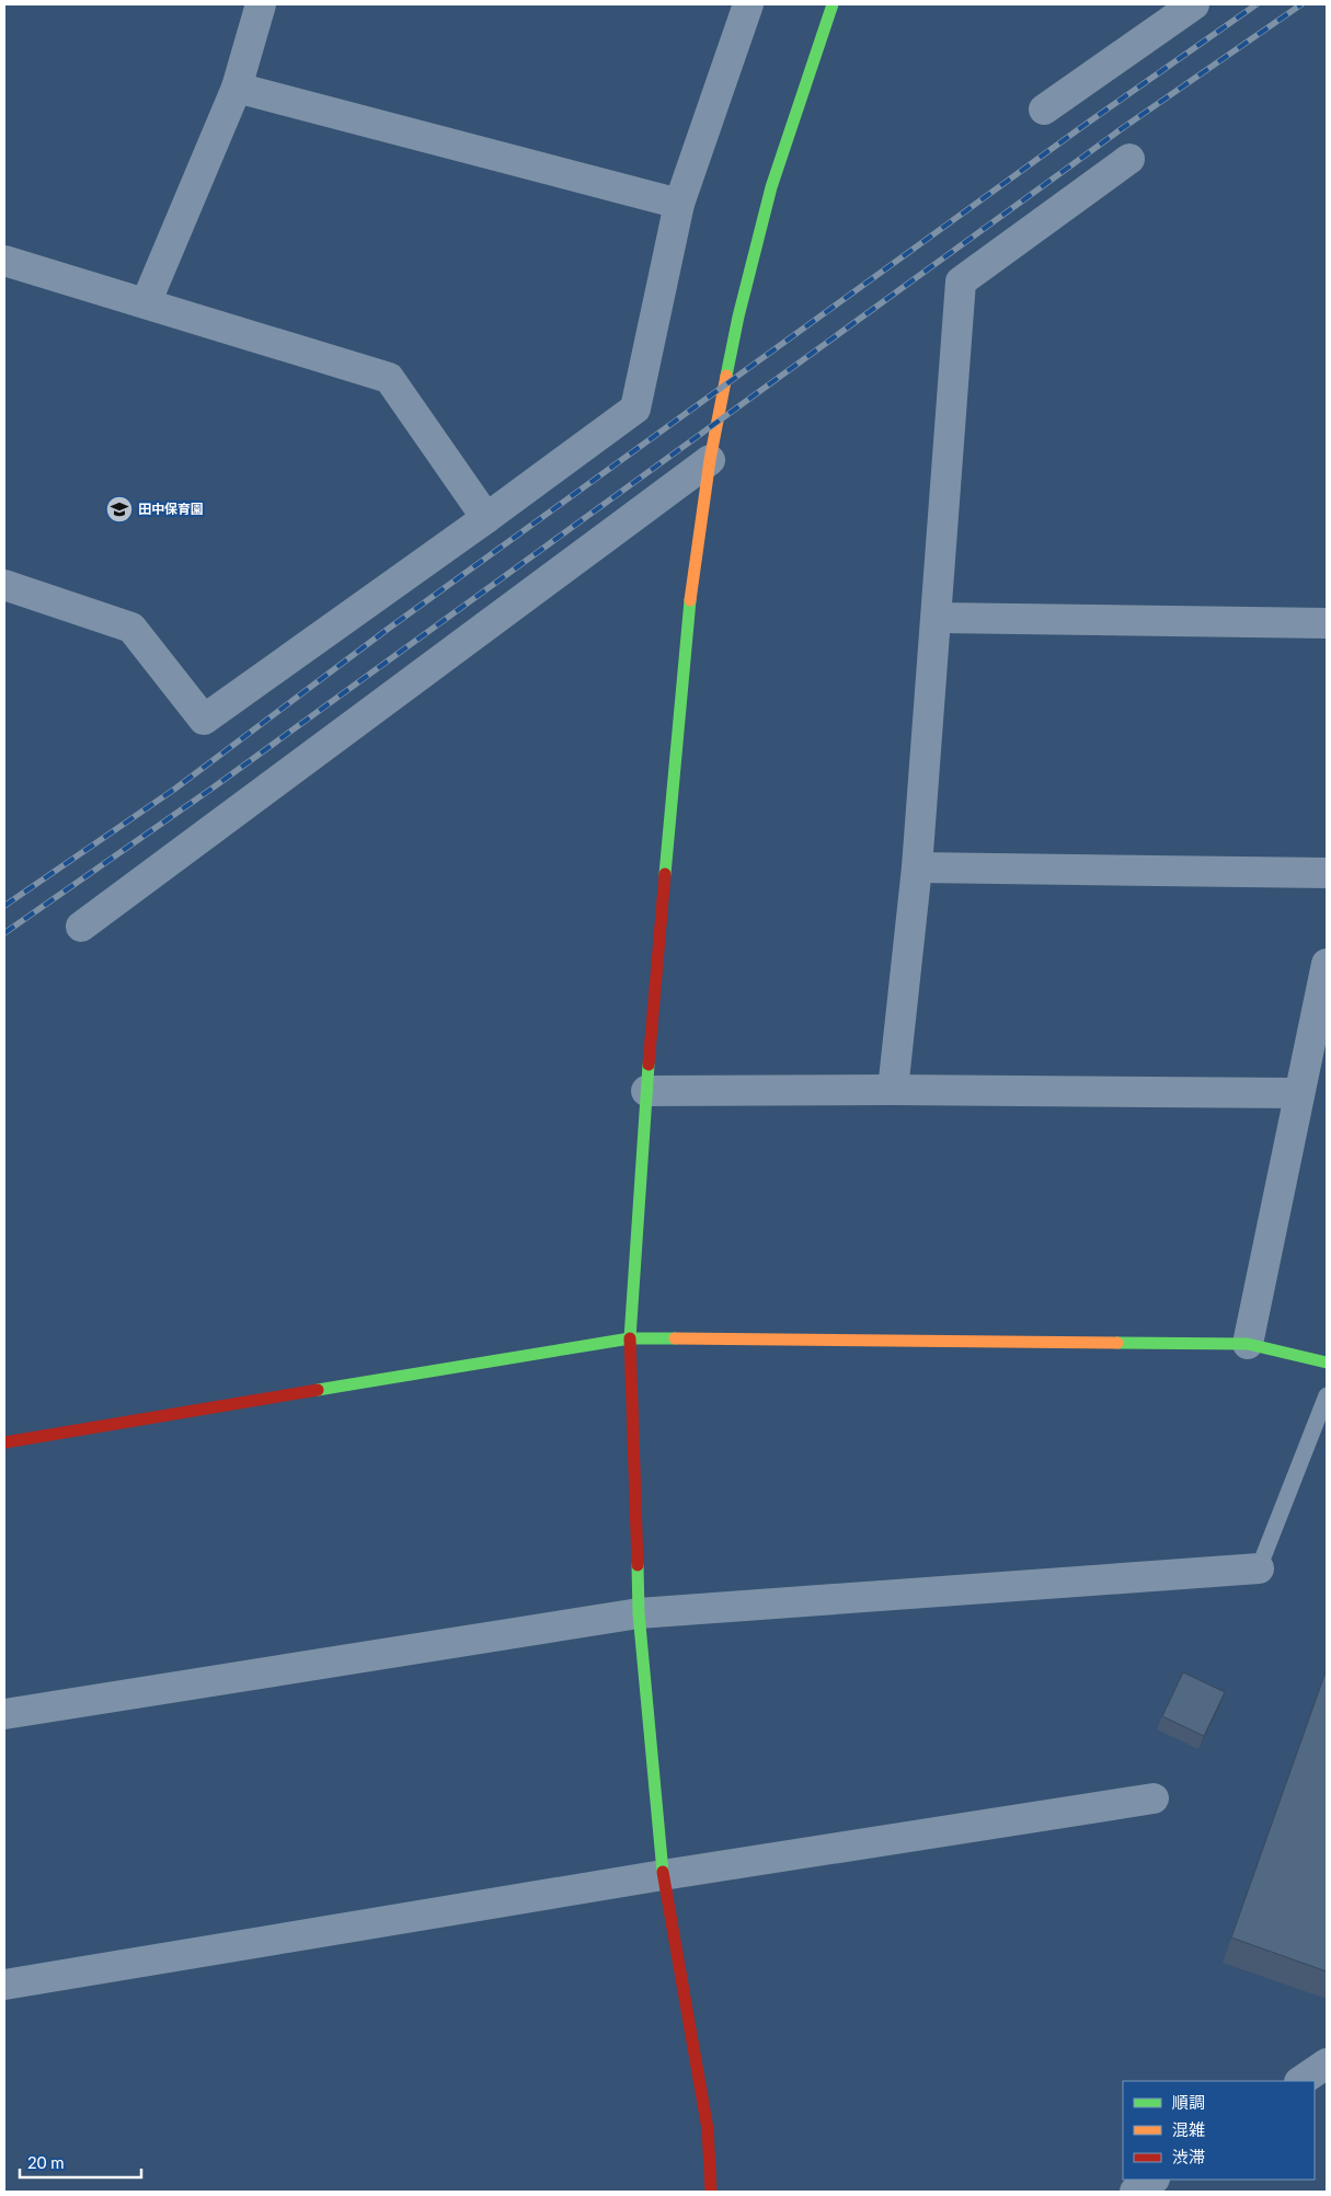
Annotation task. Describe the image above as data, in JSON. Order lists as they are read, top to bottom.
{
  "places": {
    "school or university": ["田中保育園"]
  },
  "legend": ["順調", "混雑", "渋滞"],
  "scale_bar": "20 m"
}
